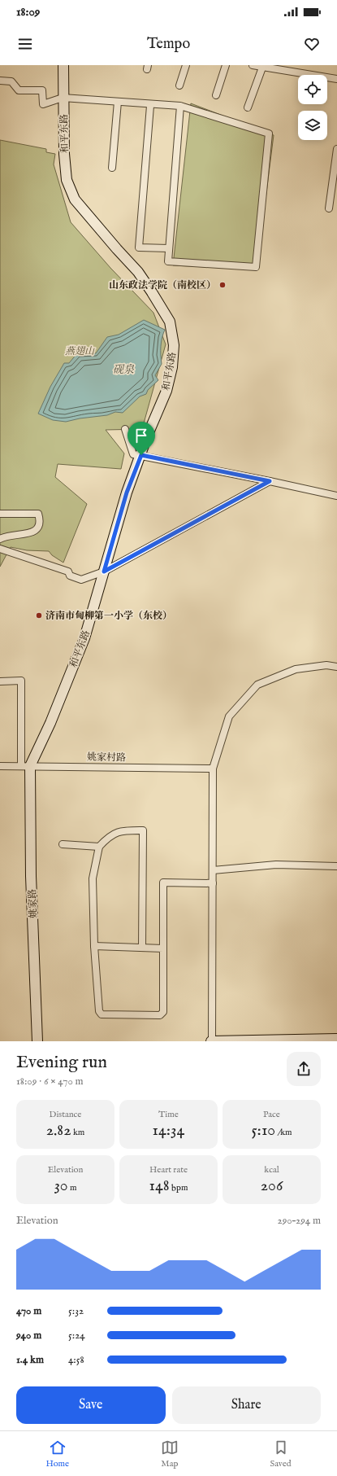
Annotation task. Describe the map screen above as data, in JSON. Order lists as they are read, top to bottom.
{
  "streets": {
    "main road": ["和平东路", "姚家路"],
    "street": ["姚家村路"]
  },
  "crossings": [
    ["和平东路", "姚家村路"],
    ["和平东路", "姚家路"],
    ["姚家村路", "姚家路"]
  ],
  "water": ["砚泉"],
  "parks": ["燕翅山"],
  "places": ["山东政法学院（南校区）", "济南市甸柳第一小学（东校）"],
  "page": {
    "status": "18:09",
    "header": "Tempo",
    "heading": ["Evening run", "18:09 · 6 × 470 m"],
    "stats": [
      ["Distance", "2.82 km"],
      ["Time", "14:34"],
      ["Pace", "5:10 /km"],
      ["Elevation", "30 m"],
      ["Heart rate", "148 bpm"],
      ["kcal", "206"]
    ],
    "chart": ["Elevation", "290–294 m"],
    "list": [
      {
        "name": "470 m",
        "note": "5:32"
      },
      {
        "name": "940 m",
        "note": "5:24"
      },
      {
        "name": "1.4 km",
        "note": "4:58"
      }
    ],
    "buttons": ["Save", "Share"],
    "tabs": ["Home", "Map", "Saved"]
  }
}
